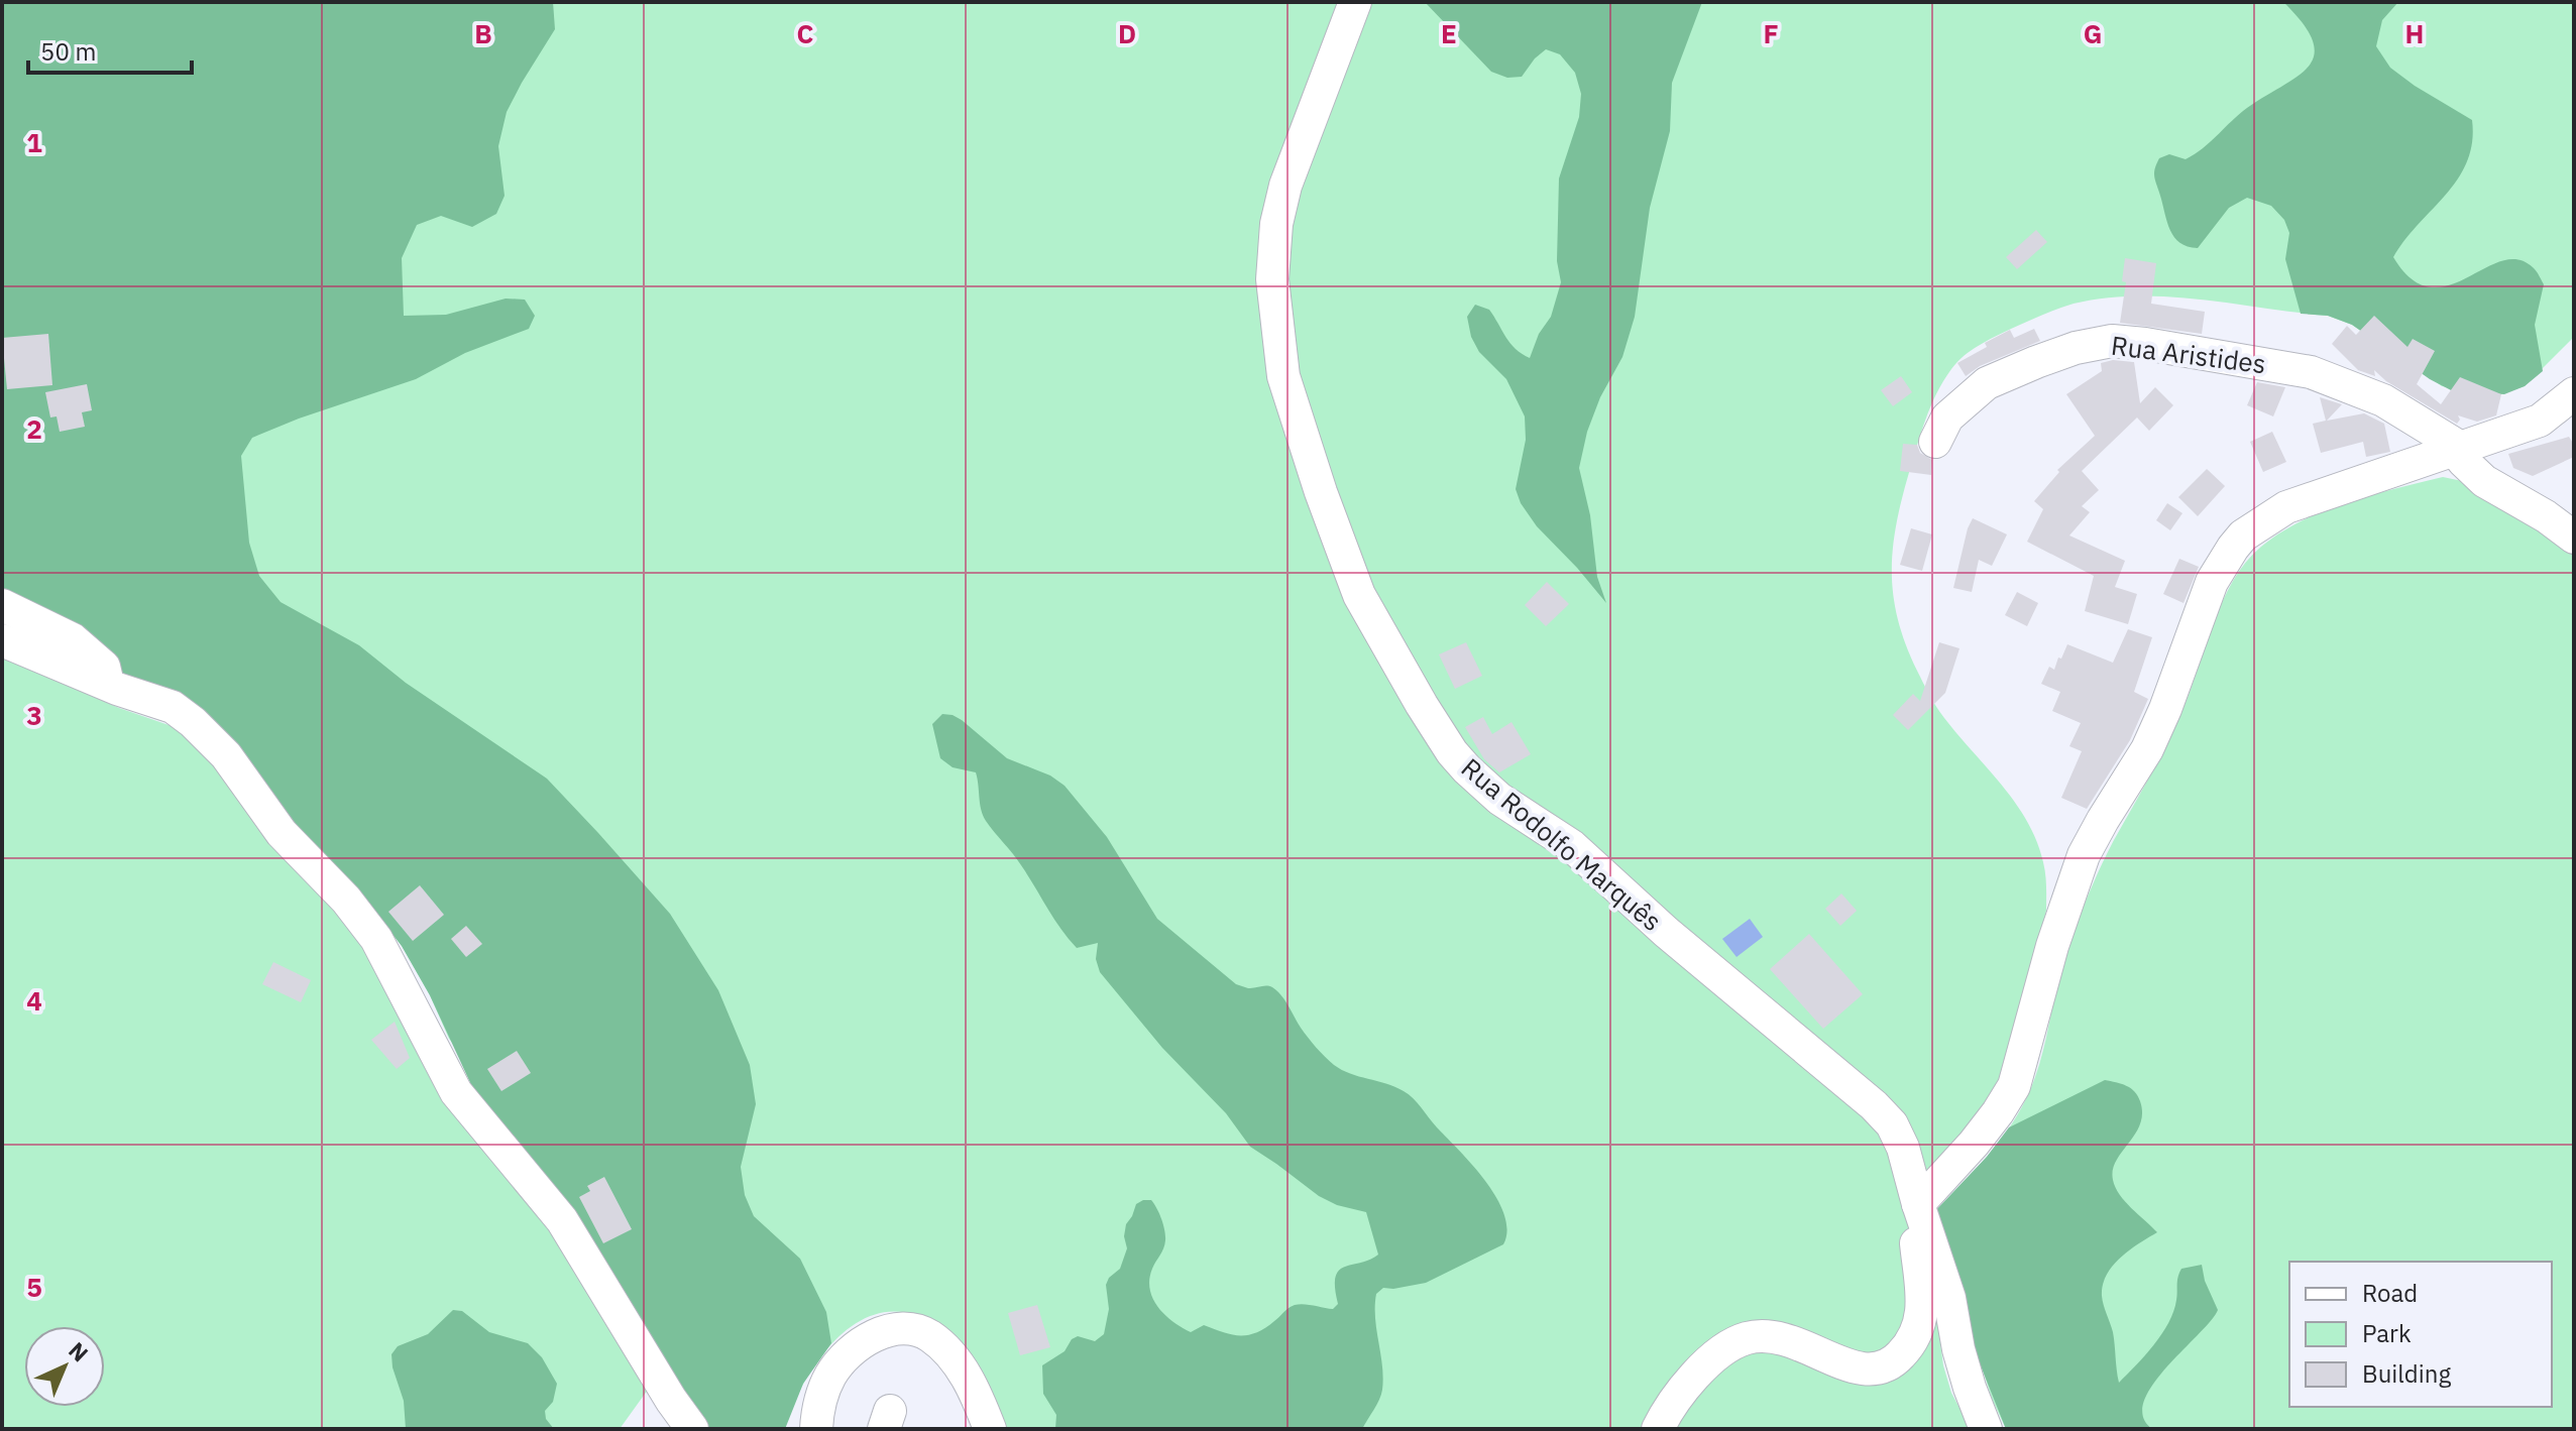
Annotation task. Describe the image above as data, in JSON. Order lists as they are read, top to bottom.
{
  "streets": {
    "street": ["Rua Aristides", "Rua Rodolfo Marquês"]
  },
  "legend": ["Road", "Park", "Building"],
  "scale_bar": "50 m",
  "north": "top right",
  "grid": {
    "columns": [
      "B",
      "C",
      "D",
      "E",
      "F",
      "G",
      "H"
    ],
    "rows": [
      "1",
      "2",
      "3",
      "4",
      "5"
    ]
  }
}
